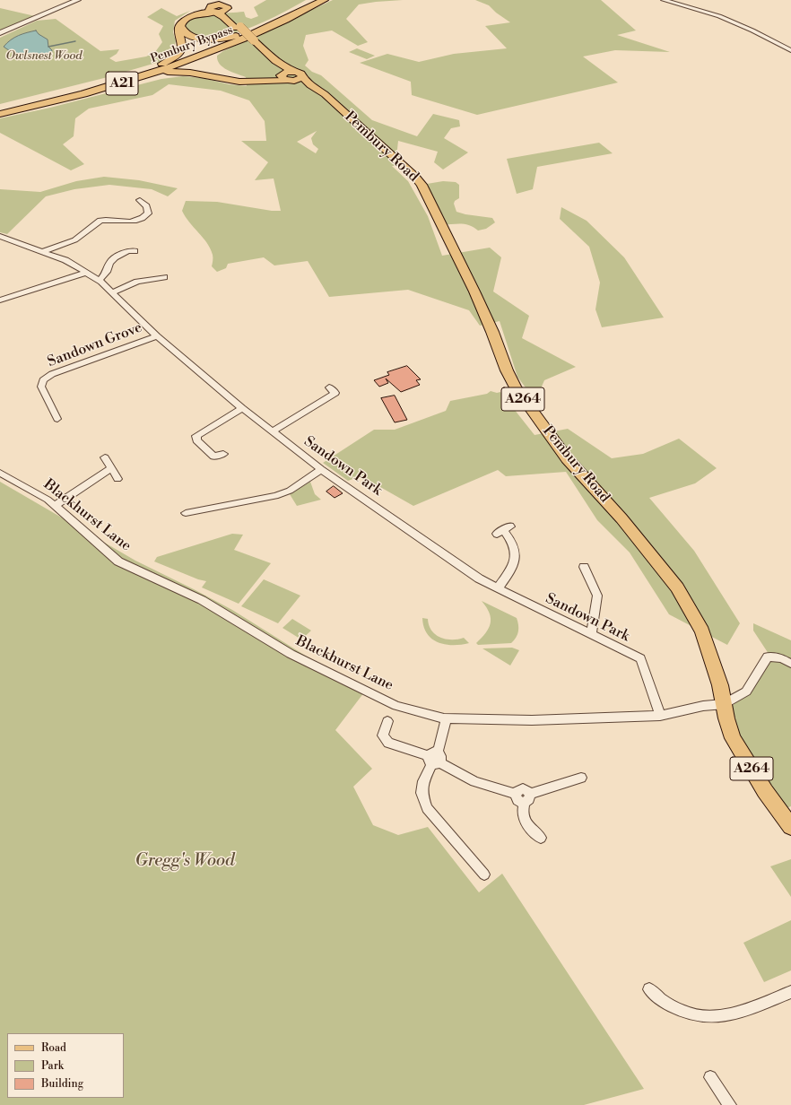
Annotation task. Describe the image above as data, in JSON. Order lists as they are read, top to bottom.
{
  "streets": {
    "highway": ["Pembury Bypass", "A21"],
    "main road": ["Pembury Road", "A264"],
    "street": ["Sandown Grove", "Sandown Park", "Blackhurst Lane"]
  },
  "crossings": [
    ["Pembury Bypass", "A21"],
    ["Pembury Bypass", "Pembury Road"],
    ["A21", "Pembury Road"],
    ["Pembury Road", "Blackhurst Lane"],
    ["Sandown Grove", "Sandown Park"],
    ["Sandown Park", "Blackhurst Lane"]
  ],
  "parks": ["Owlsnest Wood", "Gregg's Wood"],
  "legend": ["Road", "Park", "Building"]
}
